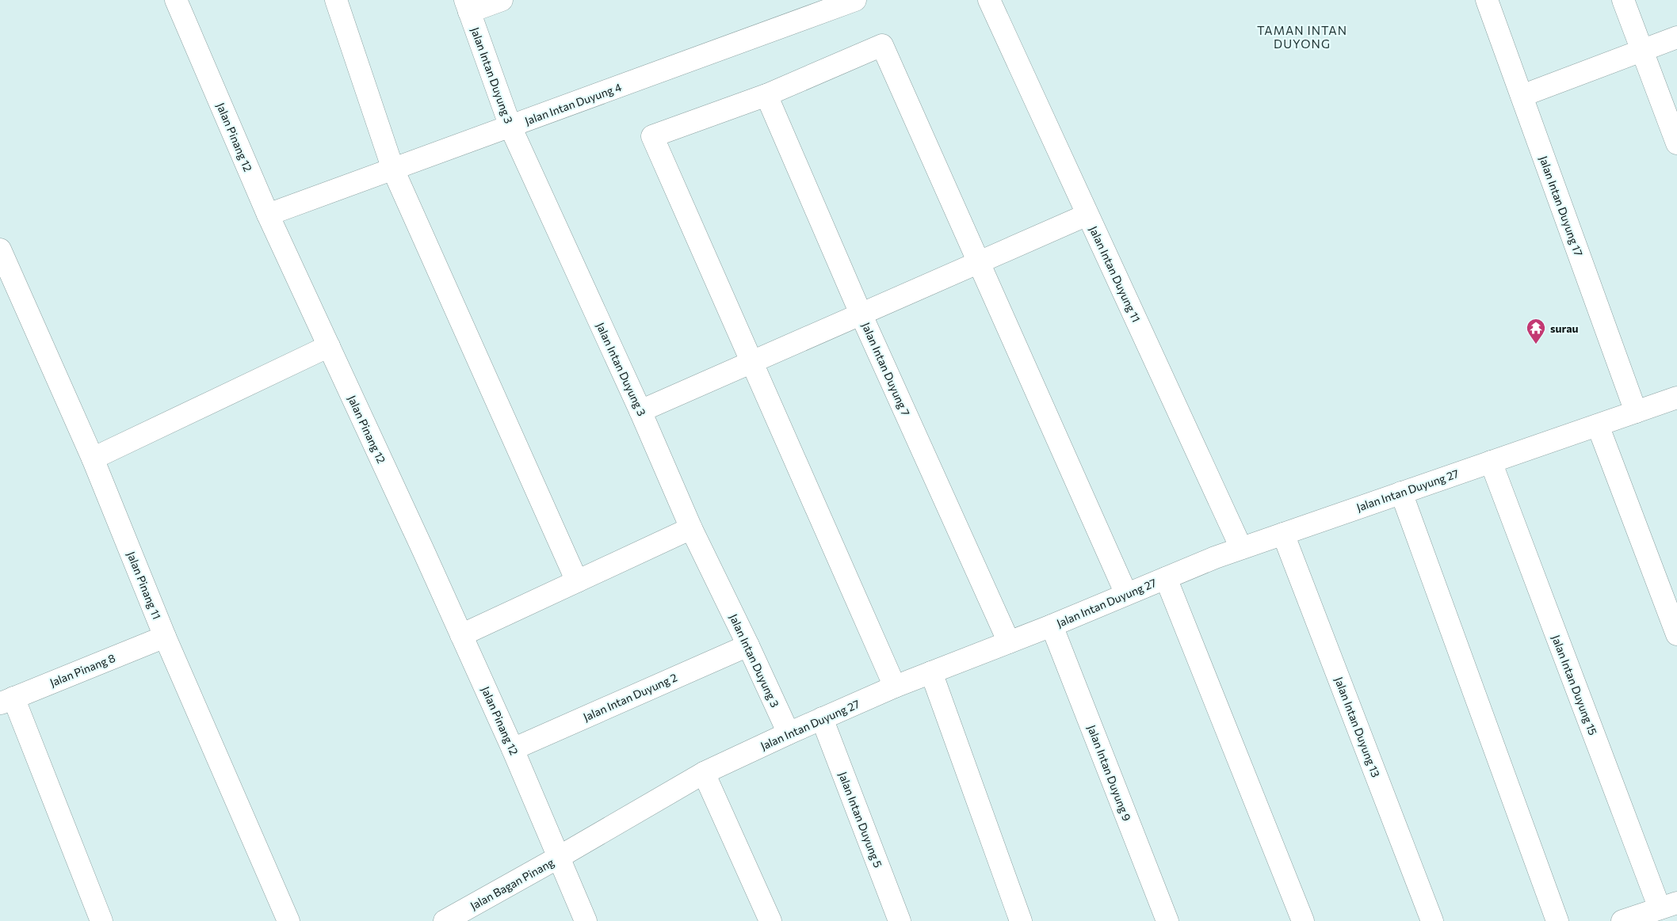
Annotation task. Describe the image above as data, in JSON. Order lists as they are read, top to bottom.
{
  "streets": {
    "street": [
      "Jalan Intan Duyung 3",
      "Jalan Intan Duyung 4",
      "Jalan Pinang 12",
      "Jalan Intan Duyung 17",
      "Jalan Intan Duyung 11",
      "Jalan Intan Duyung 7",
      "Jalan Intan Duyung 27",
      "Jalan Pinang 11",
      "Jalan Pinang 8",
      "Jalan Intan Duyung 15",
      "Jalan Intan Duyung 2",
      "Jalan Intan Duyung 13",
      "Jalan Intan Duyung 9",
      "Jalan Intan Duyung 5",
      "Jalan Bagan Pinang"
    ]
  },
  "crossings": [
    ["Jalan Intan Duyung 3", "Jalan Intan Duyung 4"],
    ["Jalan Intan Duyung 3", "Jalan Intan Duyung 27"],
    ["Jalan Intan Duyung 3", "Jalan Intan Duyung 2"],
    ["Jalan Intan Duyung 4", "Jalan Pinang 12"],
    ["Jalan Pinang 12", "Jalan Intan Duyung 27"],
    ["Jalan Pinang 12", "Jalan Intan Duyung 2"],
    ["Jalan Pinang 12", "Jalan Bagan Pinang"],
    ["Jalan Intan Duyung 17", "Jalan Intan Duyung 27"],
    ["Jalan Intan Duyung 11", "Jalan Intan Duyung 27"],
    ["Jalan Intan Duyung 7", "Jalan Intan Duyung 27"],
    ["Jalan Intan Duyung 27", "Jalan Intan Duyung 15"],
    ["Jalan Intan Duyung 27", "Jalan Intan Duyung 13"],
    ["Jalan Intan Duyung 27", "Jalan Intan Duyung 9"],
    ["Jalan Intan Duyung 27", "Jalan Intan Duyung 5"],
    ["Jalan Intan Duyung 27", "Jalan Bagan Pinang"],
    ["Jalan Pinang 11", "Jalan Pinang 8"]
  ],
  "districts": ["TAMAN INTAN DUYONG"],
  "places": {
    "temple": ["surau"]
  }
}
